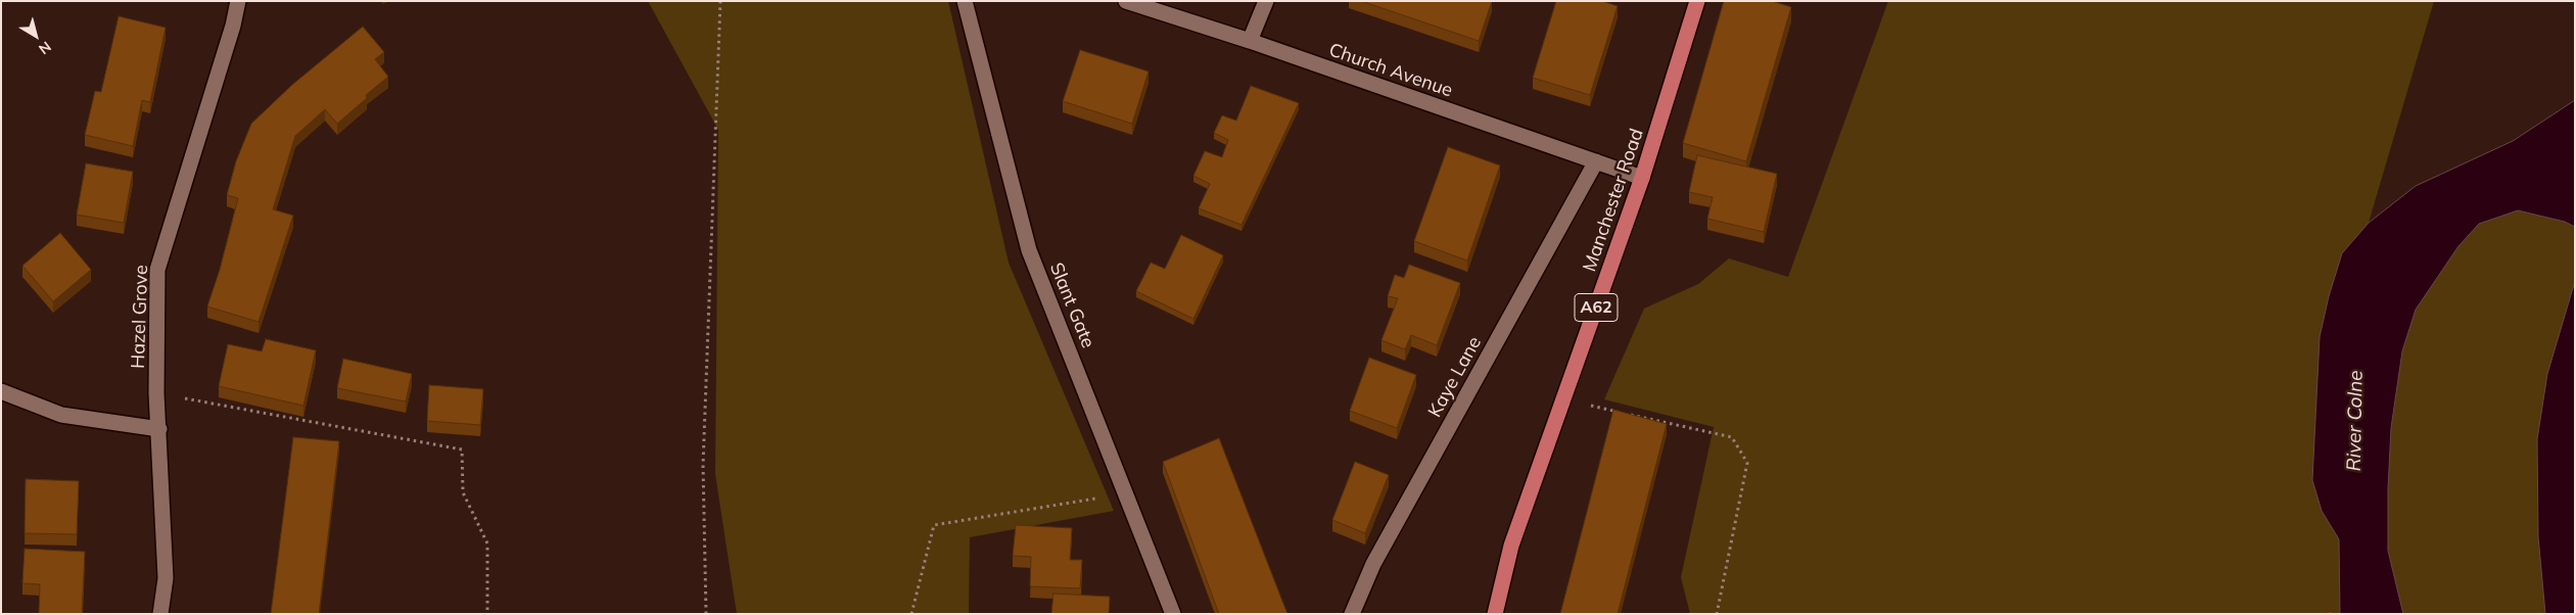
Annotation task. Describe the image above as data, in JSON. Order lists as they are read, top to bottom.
{
  "streets": {
    "main road": ["Manchester Road", "A62"],
    "street": [
      "Church Avenue",
      "Slant Gate",
      "Hazel Grove",
      "Kaye Lane"
    ]
  },
  "crossings": [
    ["Church Avenue", "Manchester Road"],
    ["Church Avenue", "Kaye Lane"]
  ],
  "water": ["River Colne"],
  "north": "bottom right"
}
